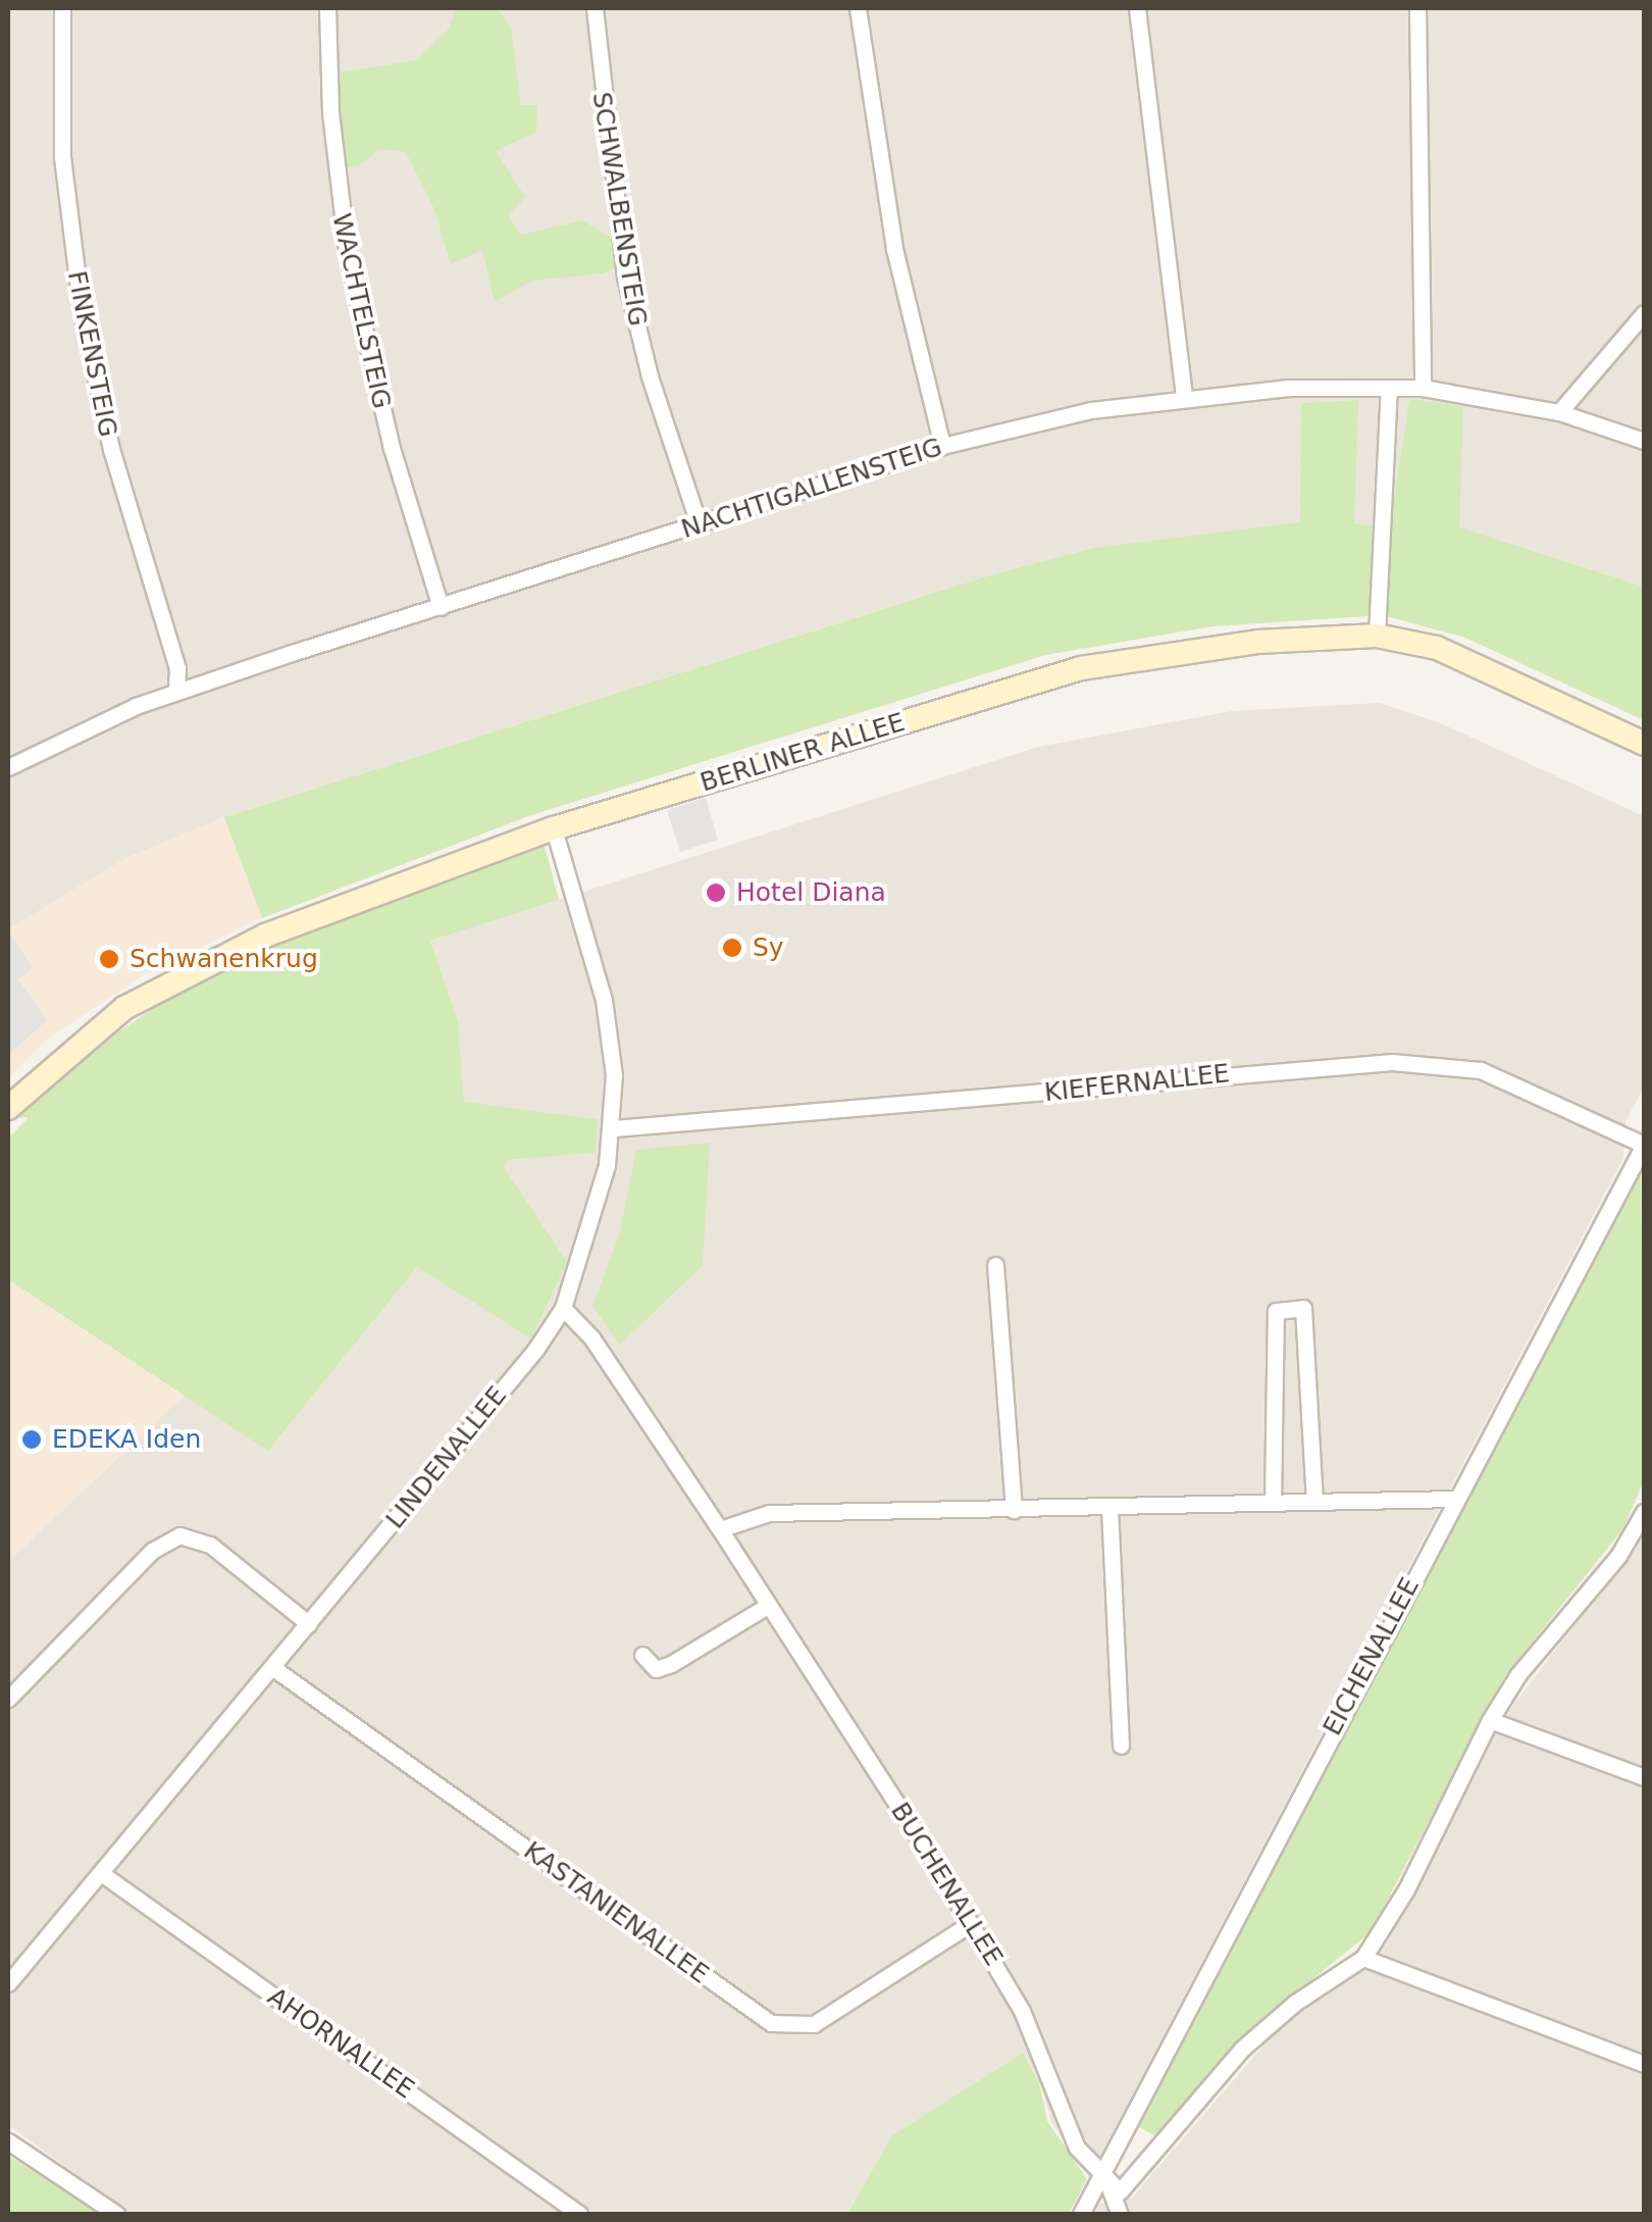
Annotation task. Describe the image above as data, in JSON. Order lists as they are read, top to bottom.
{
  "streets": {
    "main road": ["BERLINER ALLEE"],
    "street": [
      "SCHWALBENSTEIG",
      "WACHTELSTEIG",
      "FINKENSTEIG",
      "NACHTIGALLENSTEIG",
      "KIEFERNALLEE",
      "LINDENALLEE",
      "EICHENALLEE",
      "BUCHENALLEE",
      "KASTANIENALLEE",
      "AHORNALLEE"
    ]
  },
  "crossings": [
    ["SCHWALBENSTEIG", "NACHTIGALLENSTEIG"],
    ["WACHTELSTEIG", "NACHTIGALLENSTEIG"],
    ["FINKENSTEIG", "NACHTIGALLENSTEIG"],
    ["BERLINER ALLEE", "LINDENALLEE"],
    ["KIEFERNALLEE", "LINDENALLEE"],
    ["KIEFERNALLEE", "EICHENALLEE"],
    ["LINDENALLEE", "BUCHENALLEE"],
    ["LINDENALLEE", "KASTANIENALLEE"],
    ["LINDENALLEE", "AHORNALLEE"],
    ["EICHENALLEE", "BUCHENALLEE"],
    ["BUCHENALLEE", "KASTANIENALLEE"]
  ],
  "places": [
    "Hotel Diana",
    "Sy",
    "Schwanenkrug",
    "EDEKA Iden"
  ]
}
